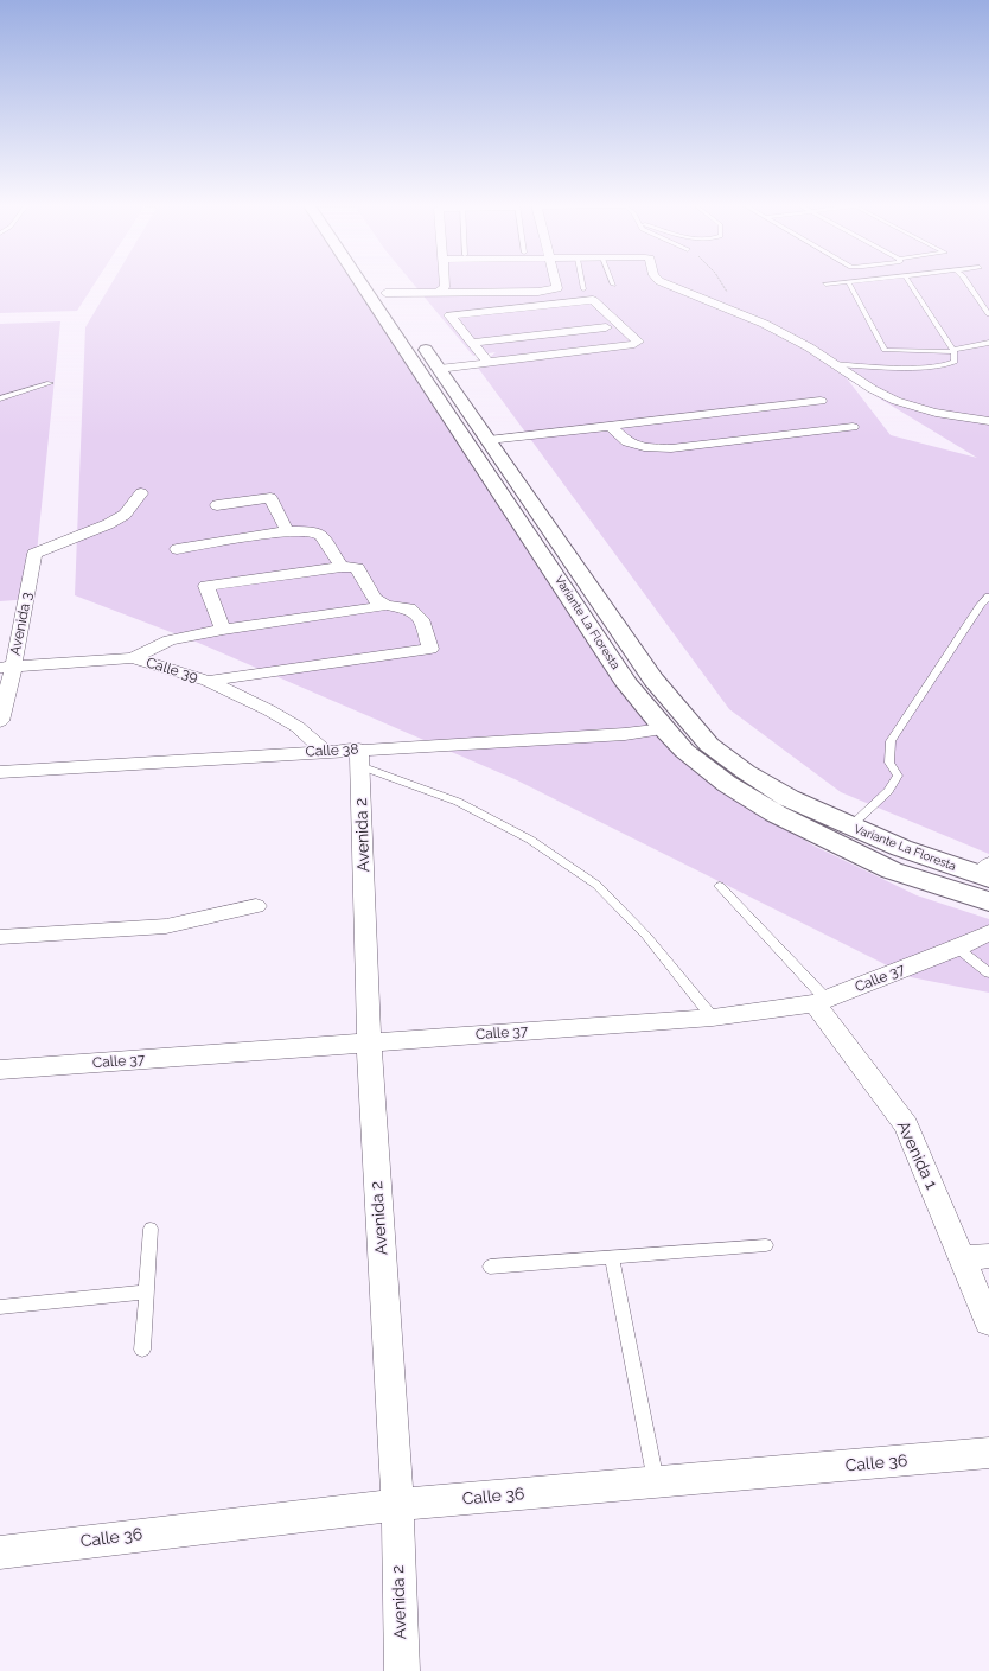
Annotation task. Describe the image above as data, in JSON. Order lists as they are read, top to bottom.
{
  "streets": {
    "main road": ["Variante La Floresta"],
    "street": [
      "Avenida 3",
      "Calle 39",
      "Calle 38",
      "Avenida 2",
      "Calle 37",
      "Avenida 1",
      "Calle 36"
    ]
  },
  "crossings": [
    ["Variante La Floresta", "Calle 38"],
    ["Avenida 3", "Calle 39"],
    ["Calle 39", "Calle 38"],
    ["Calle 38", "Avenida 2"],
    ["Avenida 2", "Calle 37"],
    ["Avenida 2", "Calle 36"],
    ["Calle 37", "Avenida 1"]
  ]
}
